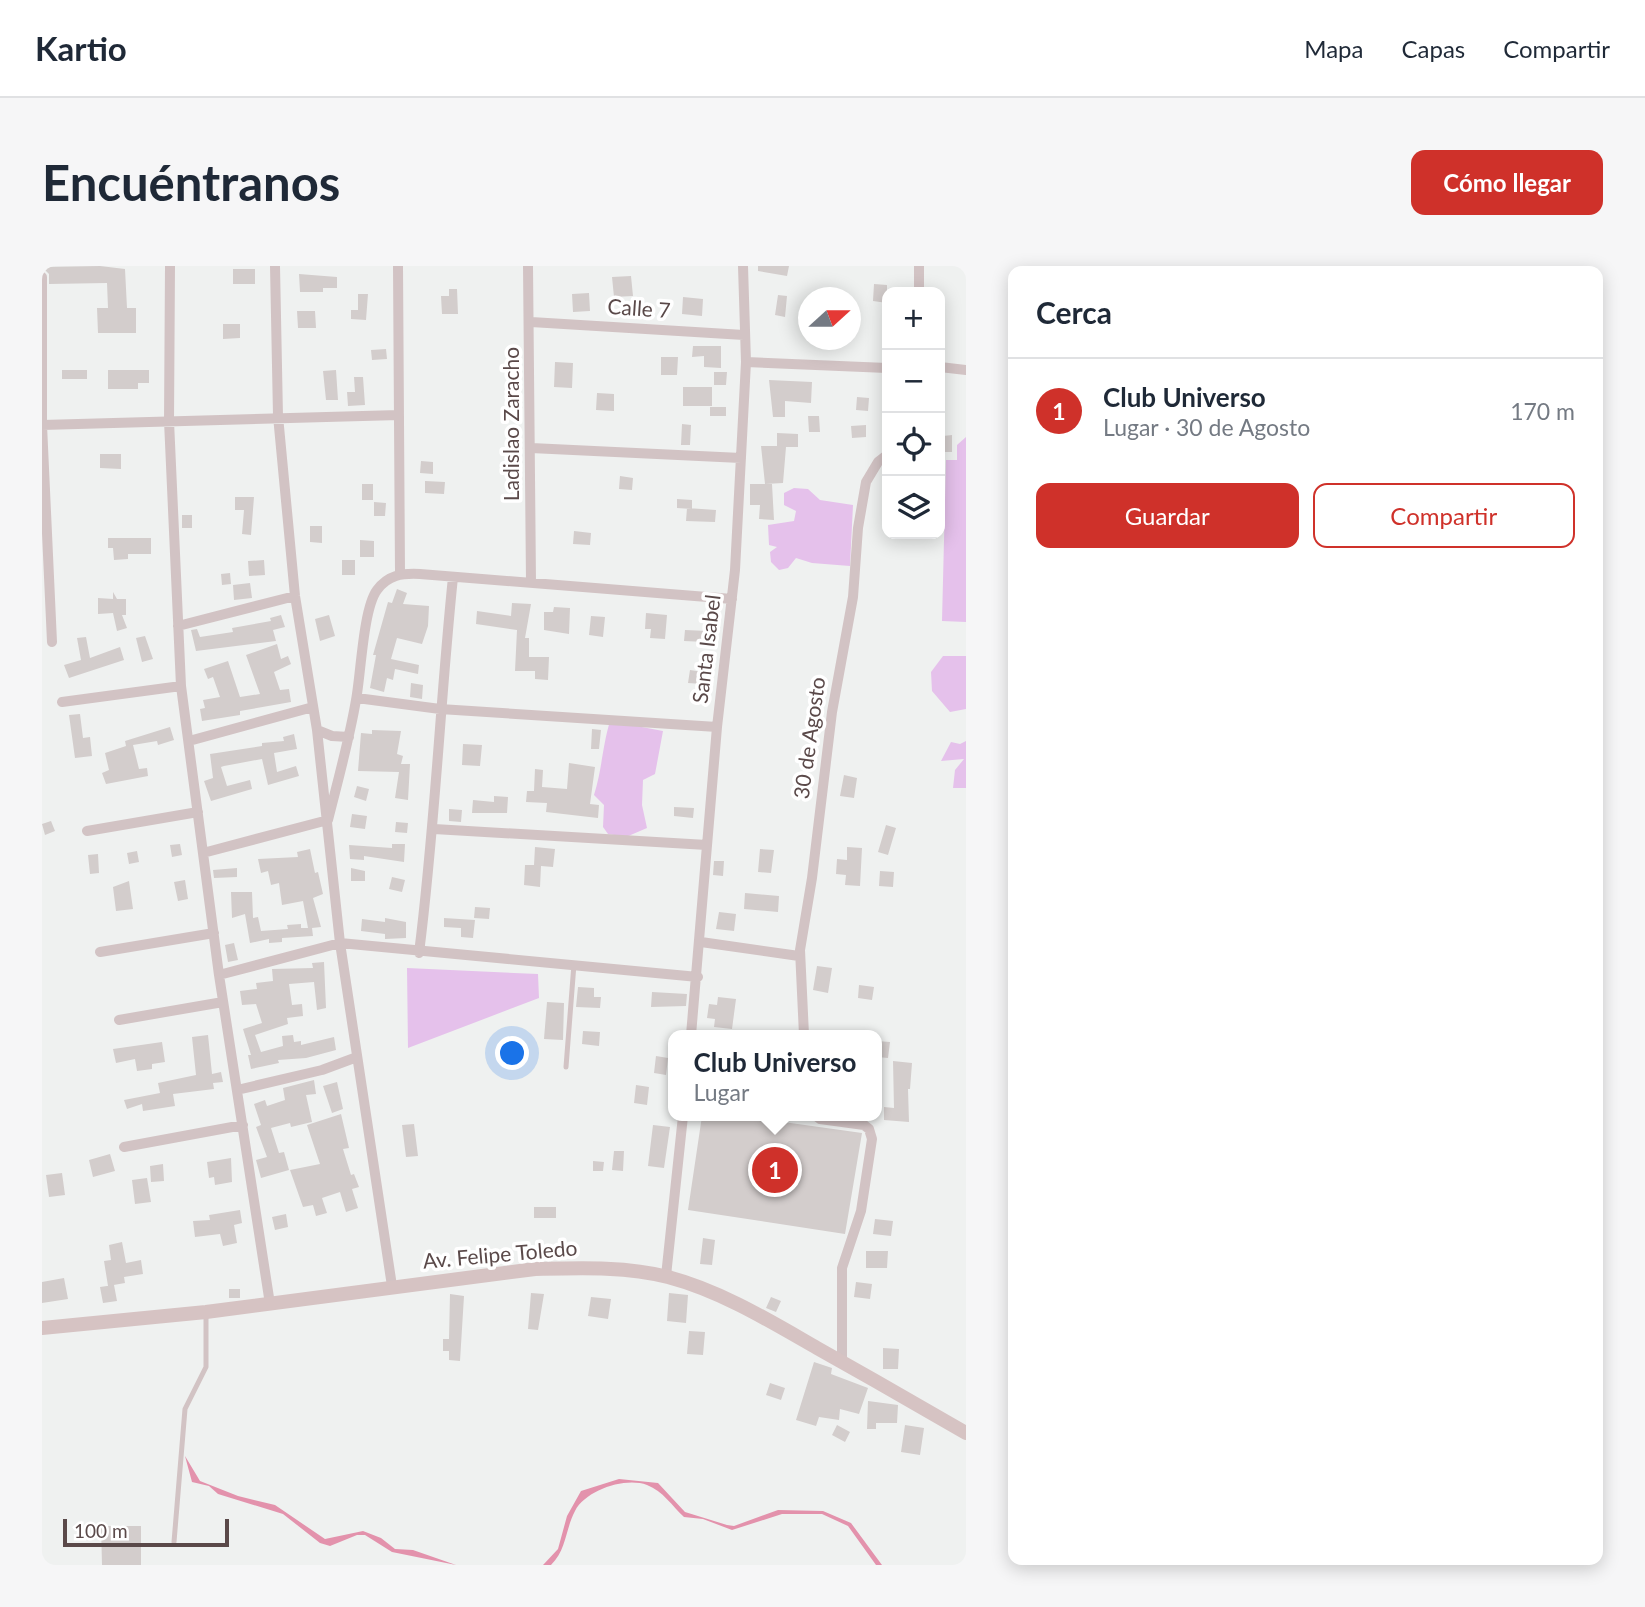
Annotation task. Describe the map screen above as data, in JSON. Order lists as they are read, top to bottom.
{
  "streets": {
    "main road": ["Av. Felipe Toledo"],
    "street": [
      "Calle 7",
      "Ladislao Zaracho",
      "Santa Isabel",
      "30 de Agosto"
    ]
  },
  "crossings": [
    ["Calle 7", "Ladislao Zaracho"],
    ["Calle 7", "Santa Isabel"]
  ],
  "scale_bar": "100 m",
  "north": "right",
  "page": {
    "header": "Kartio",
    "nav": ["Mapa", "Capas", "Compartir"],
    "buttons": [
      "Cómo llegar",
      ["Guardar", "Compartir"]
    ],
    "title": "Encuéntranos",
    "heading": "Cerca",
    "map_buttons": ["+", "−"],
    "list": [
      {
        "mark": "1",
        "name": "Club Universo",
        "note": "Lugar · 30 de Agosto",
        "value": "170 m"
      }
    ],
    "popup": ["Club Universo", "Lugar"],
    "pins": "1",
    "scale": "100 m"
  }
}
